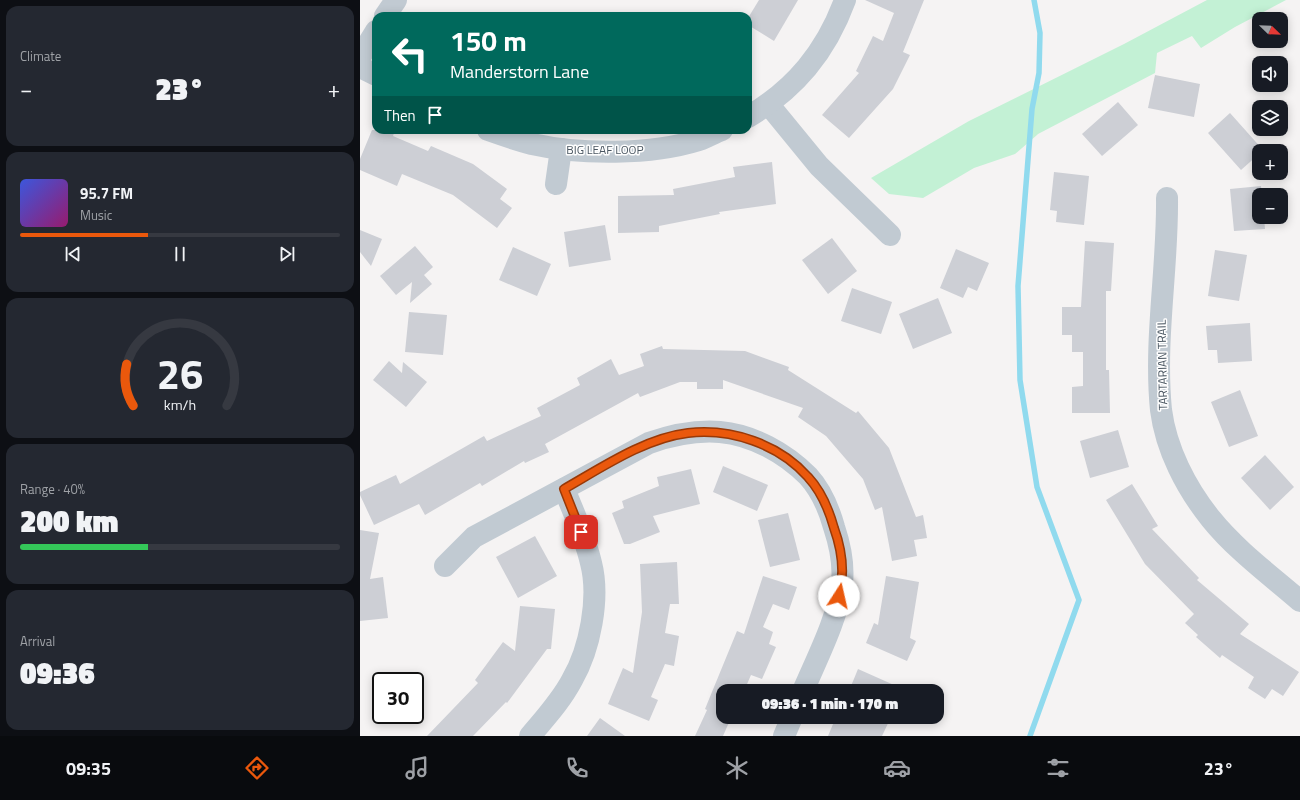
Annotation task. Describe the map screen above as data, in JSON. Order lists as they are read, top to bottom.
{
  "streets": {
    "street": ["BIG LEAF LOOP", "TARTARIAN TRAIL"]
  },
  "north": "bottom right",
  "page": {
    "tile": [
      "Climate",
      ["Range · 40%", "200 km"],
      ["Arrival", "09:36"]
    ],
    "map_buttons": ["+", "−"],
    "turn": ["150 m", "Manderstorn Lane"],
    "heat": ["−", "23°", "+"],
    "then": "Then",
    "song": ["95.7 FM", "Music"],
    "limit": "30",
    "trip": "09:36 · 1 min · 170 m",
    "tabs": ["09:35", "23°"],
    "gauge": ["26", "km/h"]
  }
}
